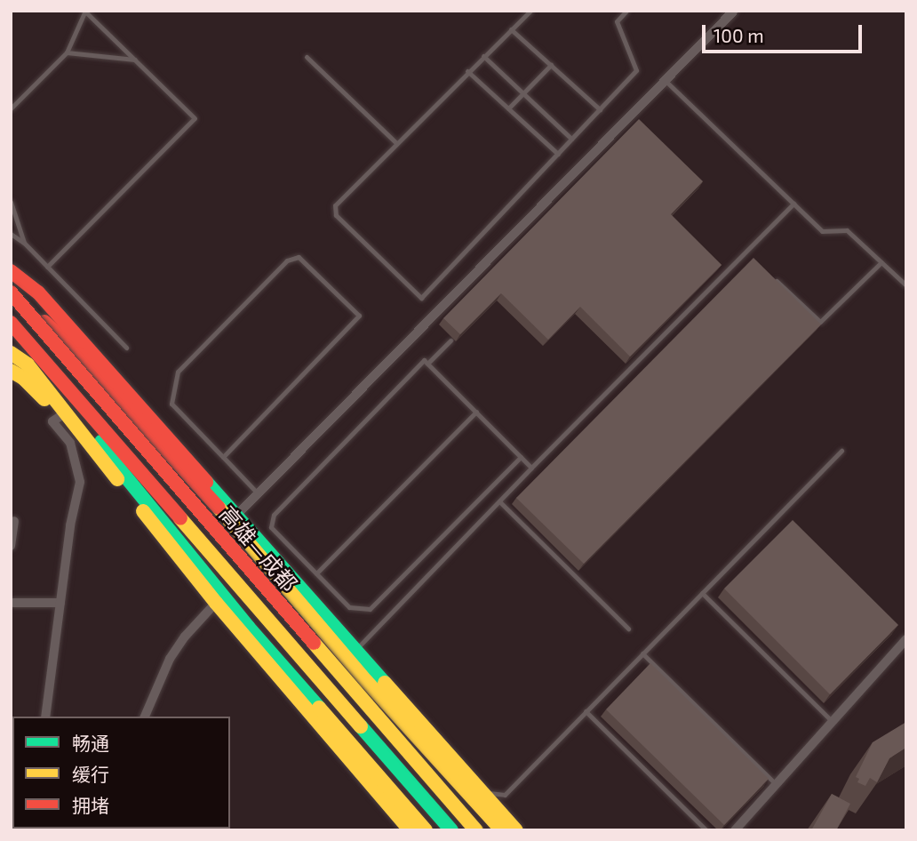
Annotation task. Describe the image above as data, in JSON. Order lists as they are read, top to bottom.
{
  "streets": {
    "main road": ["高雄—成都"]
  },
  "legend": ["畅通", "缓行", "拥堵"],
  "scale_bar": "100 m"
}
